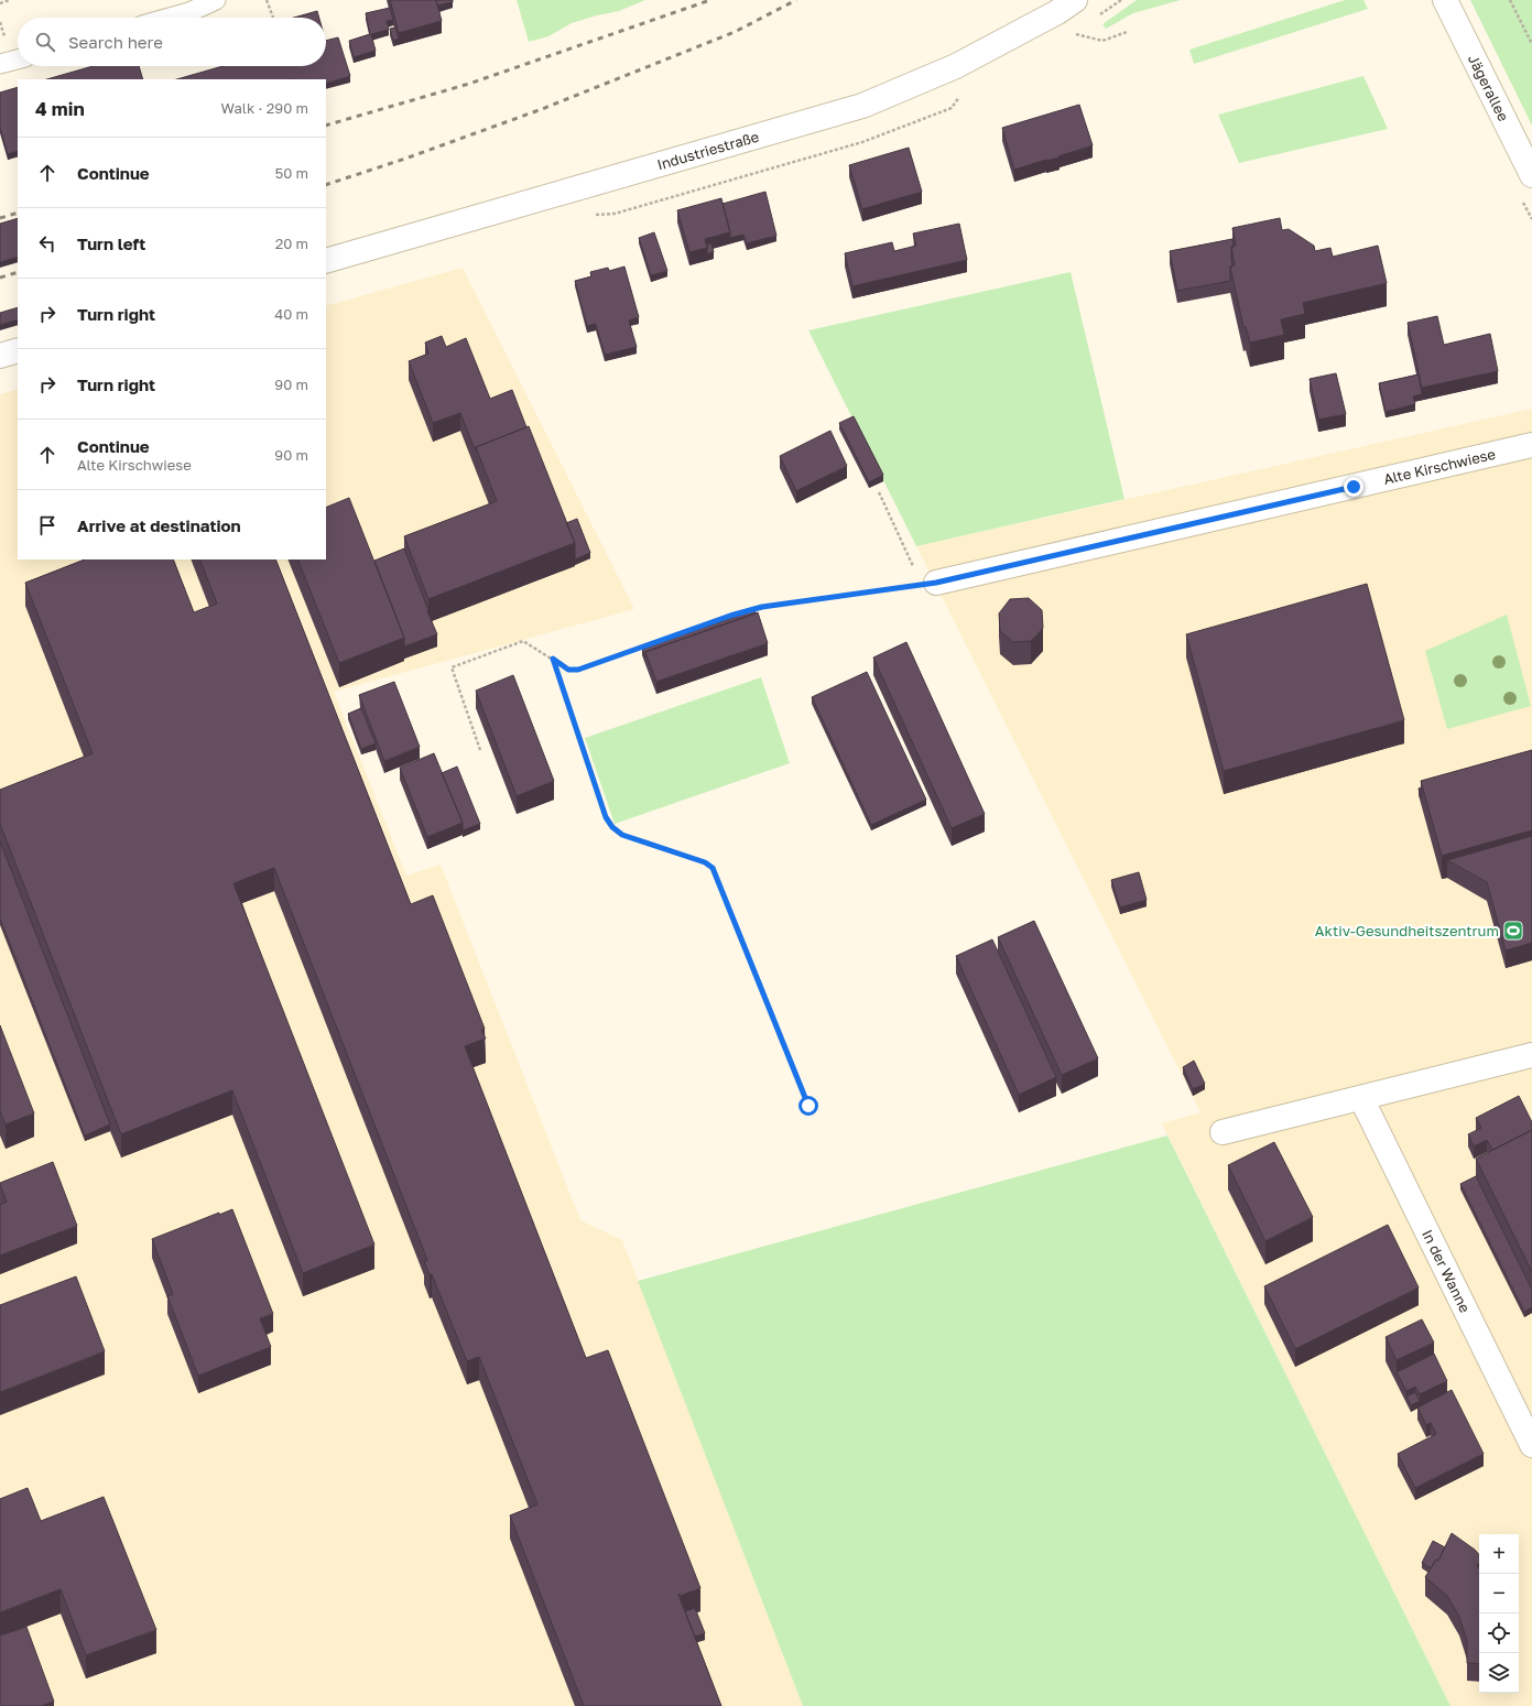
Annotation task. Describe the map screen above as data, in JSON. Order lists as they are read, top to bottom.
{
  "streets": {
    "street": [
      "Jägerallee",
      "Industriestraße",
      "Alte Kirschwiese",
      "In der Wanne"
    ]
  },
  "places": {
    "sports": ["Aktiv-Gesundheitszentrum"]
  },
  "page": {
    "search": "Search here",
    "heading": ["4 min", "Walk · 290 m"],
    "list": [
      ["Continue", "50 m"],
      ["Turn left", "20 m"],
      ["Turn right", "40 m"],
      ["Turn right", "90 m"],
      ["Continue", "Alte Kirschwiese", "90 m"],
      "Arrive at destination"
    ],
    "map_buttons": ["+", "−"]
  }
}
